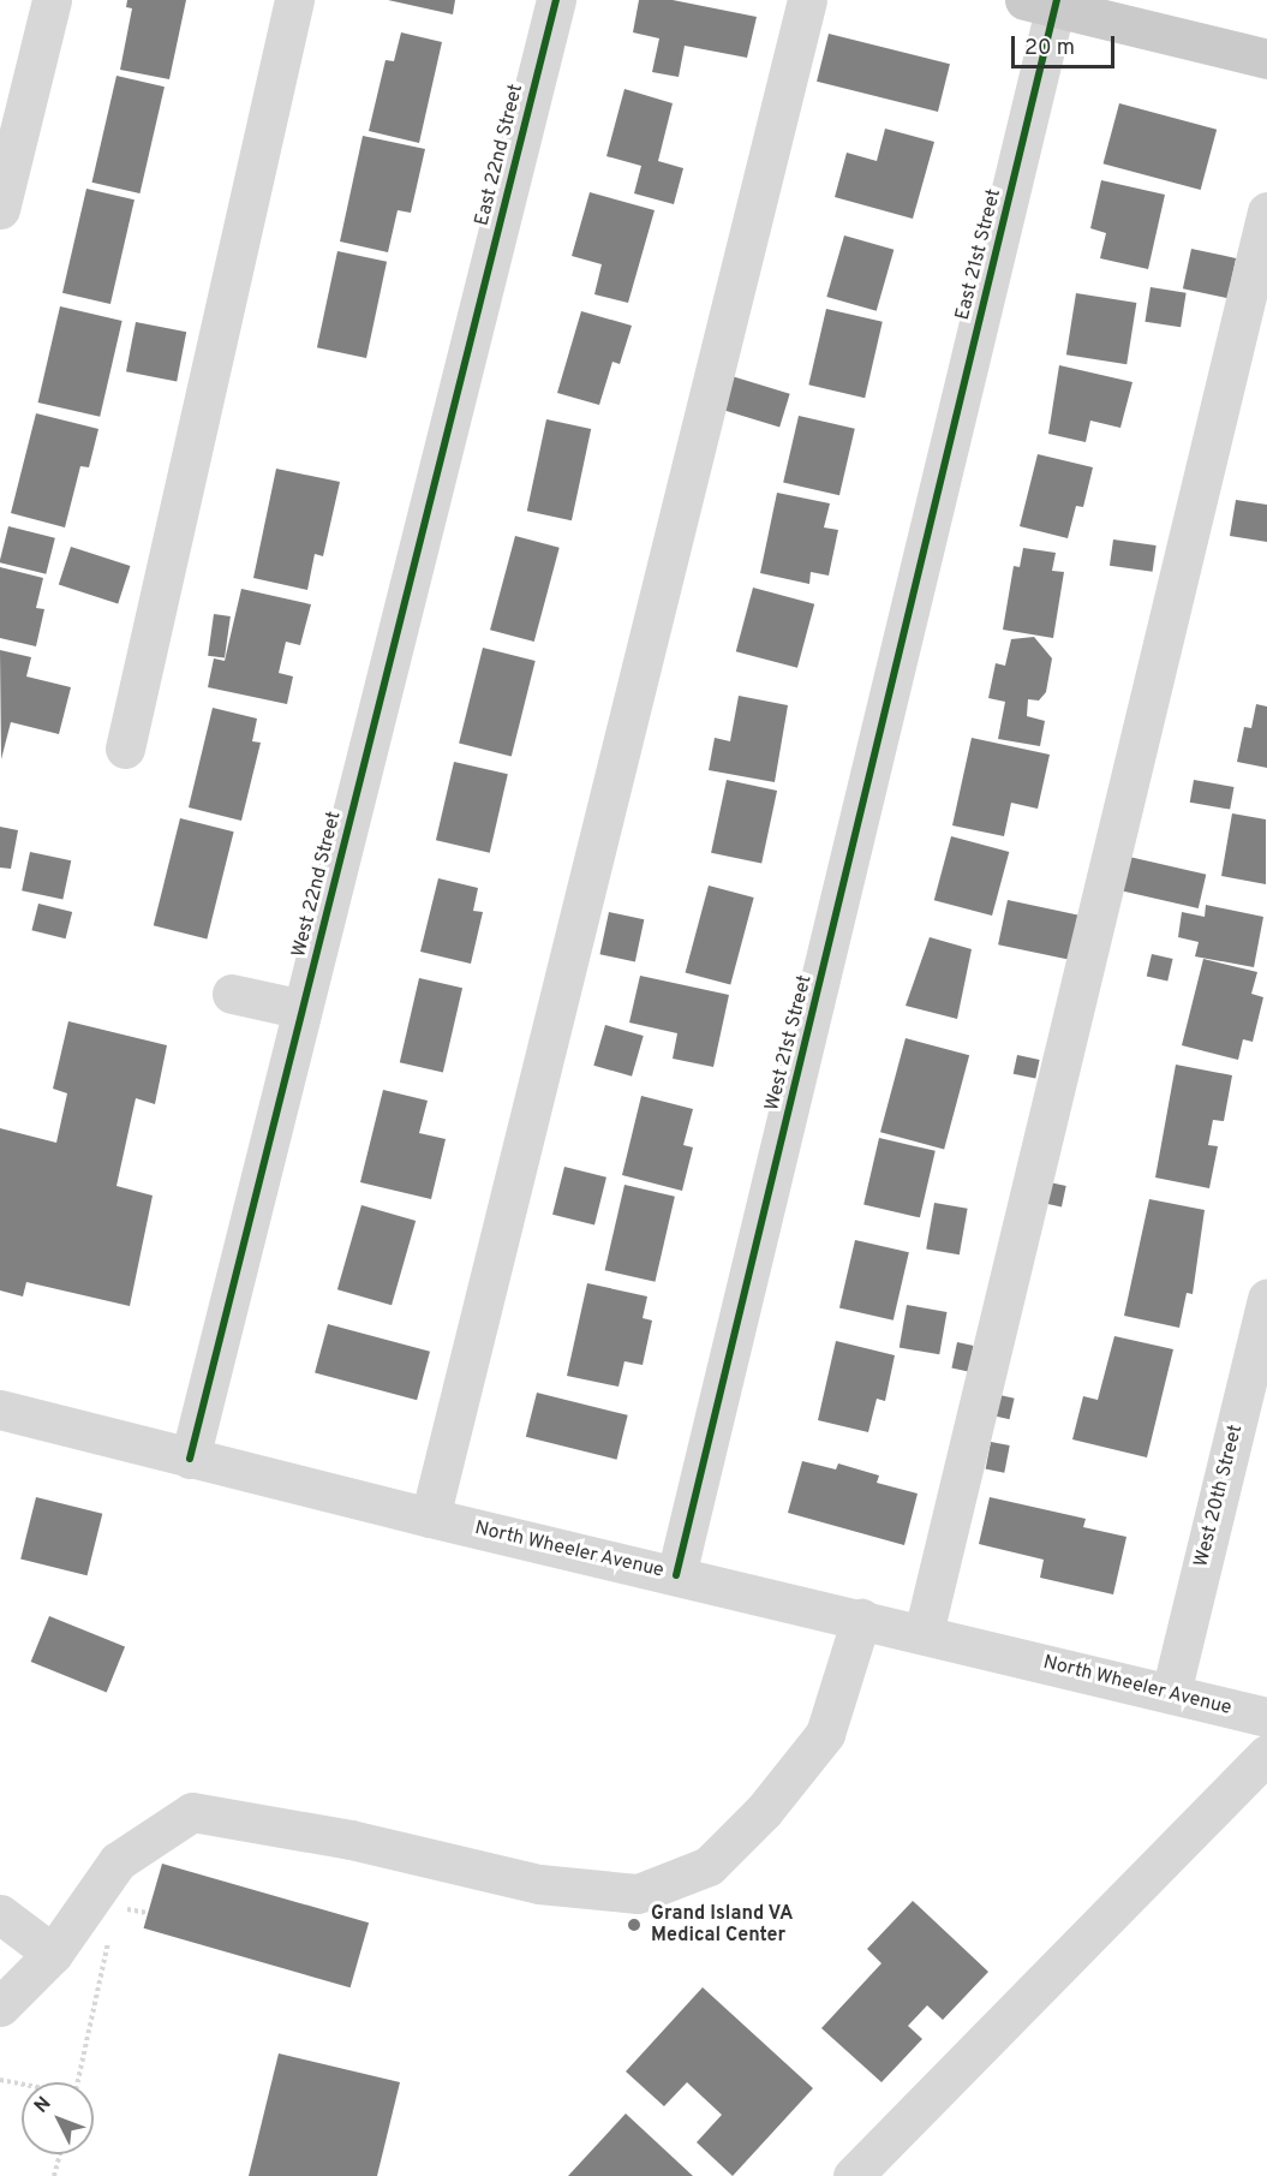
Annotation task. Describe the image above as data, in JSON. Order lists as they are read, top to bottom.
{
  "streets": {
    "street": [
      "East 22nd Street",
      "East 21st Street",
      "West 22nd Street",
      "West 21st Street",
      "West 20th Street",
      "North Wheeler Avenue"
    ]
  },
  "crossings": [
    ["East 22nd Street", "West 22nd Street"],
    ["East 21st Street", "West 21st Street"],
    ["West 22nd Street", "North Wheeler Avenue"],
    ["West 21st Street", "North Wheeler Avenue"],
    ["West 20th Street", "North Wheeler Avenue"]
  ],
  "places": ["Grand Island VA Medical Center"],
  "scale_bar": "20 m",
  "north": "top left"
}
